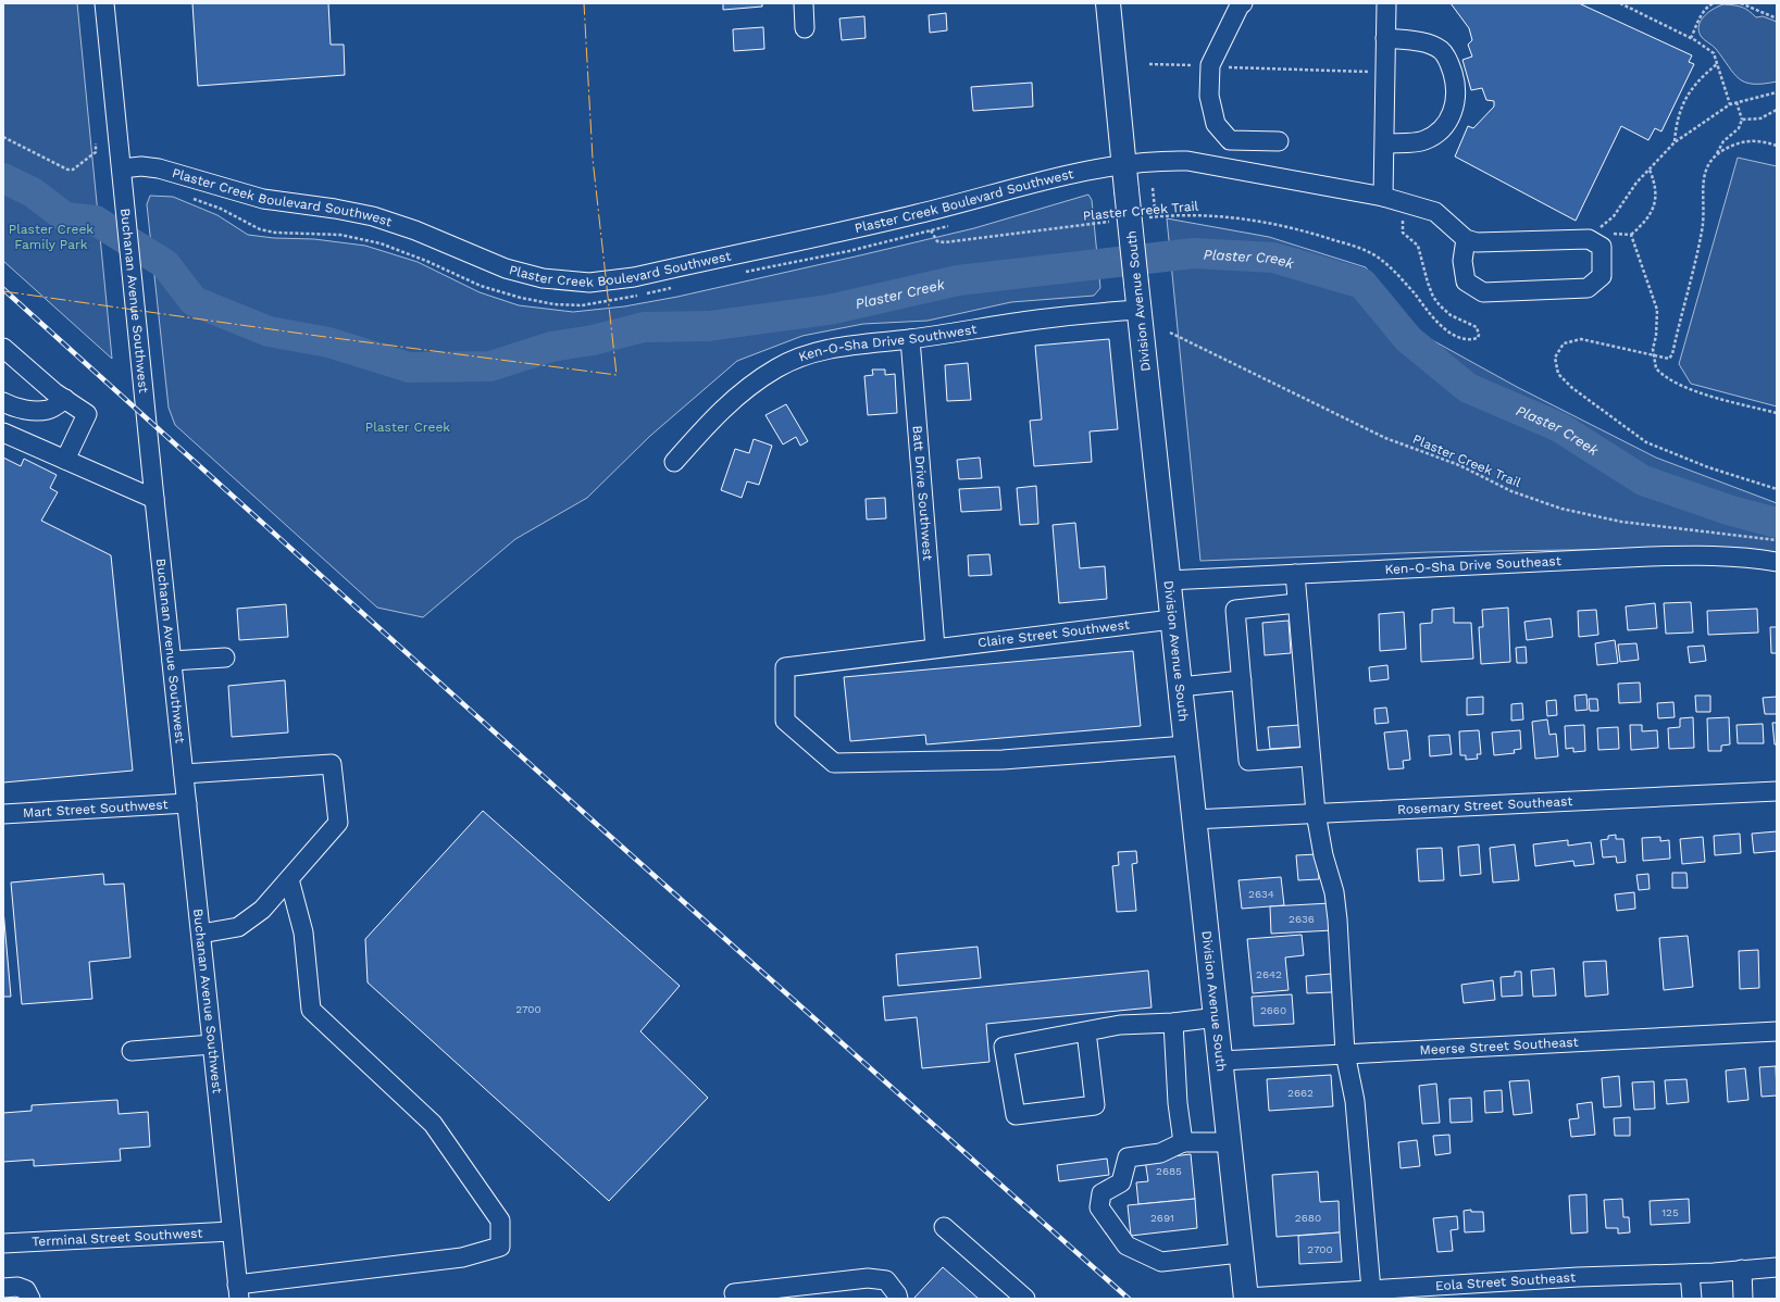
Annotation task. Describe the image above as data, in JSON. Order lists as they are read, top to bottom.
{
  "streets": {
    "main road": ["Division Avenue South"],
    "street": [
      "Plaster Creek Boulevard Southwest",
      "Buchanan Avenue Southwest",
      "Ken-O-Sha Drive Southwest",
      "Batt Drive Southwest",
      "Ken-O-Sha Drive Southeast",
      "Claire Street Southwest",
      "Rosemary Street Southeast",
      "Mart Street Southwest",
      "Meerse Street Southeast",
      "Terminal Street Southwest",
      "Eola Street Southeast"
    ],
    "path": ["Plaster Creek Trail"]
  },
  "crossings": [
    ["Plaster Creek Boulevard Southwest", "Buchanan Avenue Southwest"],
    ["Plaster Creek Boulevard Southwest", "Division Avenue South"],
    ["Buchanan Avenue Southwest", "Mart Street Southwest"],
    ["Buchanan Avenue Southwest", "Terminal Street Southwest"],
    ["Division Avenue South", "Ken-O-Sha Drive Southwest"],
    ["Division Avenue South", "Ken-O-Sha Drive Southeast"],
    ["Division Avenue South", "Claire Street Southwest"],
    ["Division Avenue South", "Rosemary Street Southeast"],
    ["Division Avenue South", "Meerse Street Southeast"],
    ["Division Avenue South", "Eola Street Southeast"],
    ["Ken-O-Sha Drive Southwest", "Batt Drive Southwest"],
    ["Batt Drive Southwest", "Claire Street Southwest"]
  ],
  "water": ["Plaster Creek"],
  "parks": ["Plaster Creek Family Park", "Plaster Creek"],
  "house_numbers": [
    "2634",
    "2636",
    "2642",
    "2700",
    "2660",
    "2662",
    "2685",
    "125",
    "2691",
    "2680",
    "2700"
  ]
}
